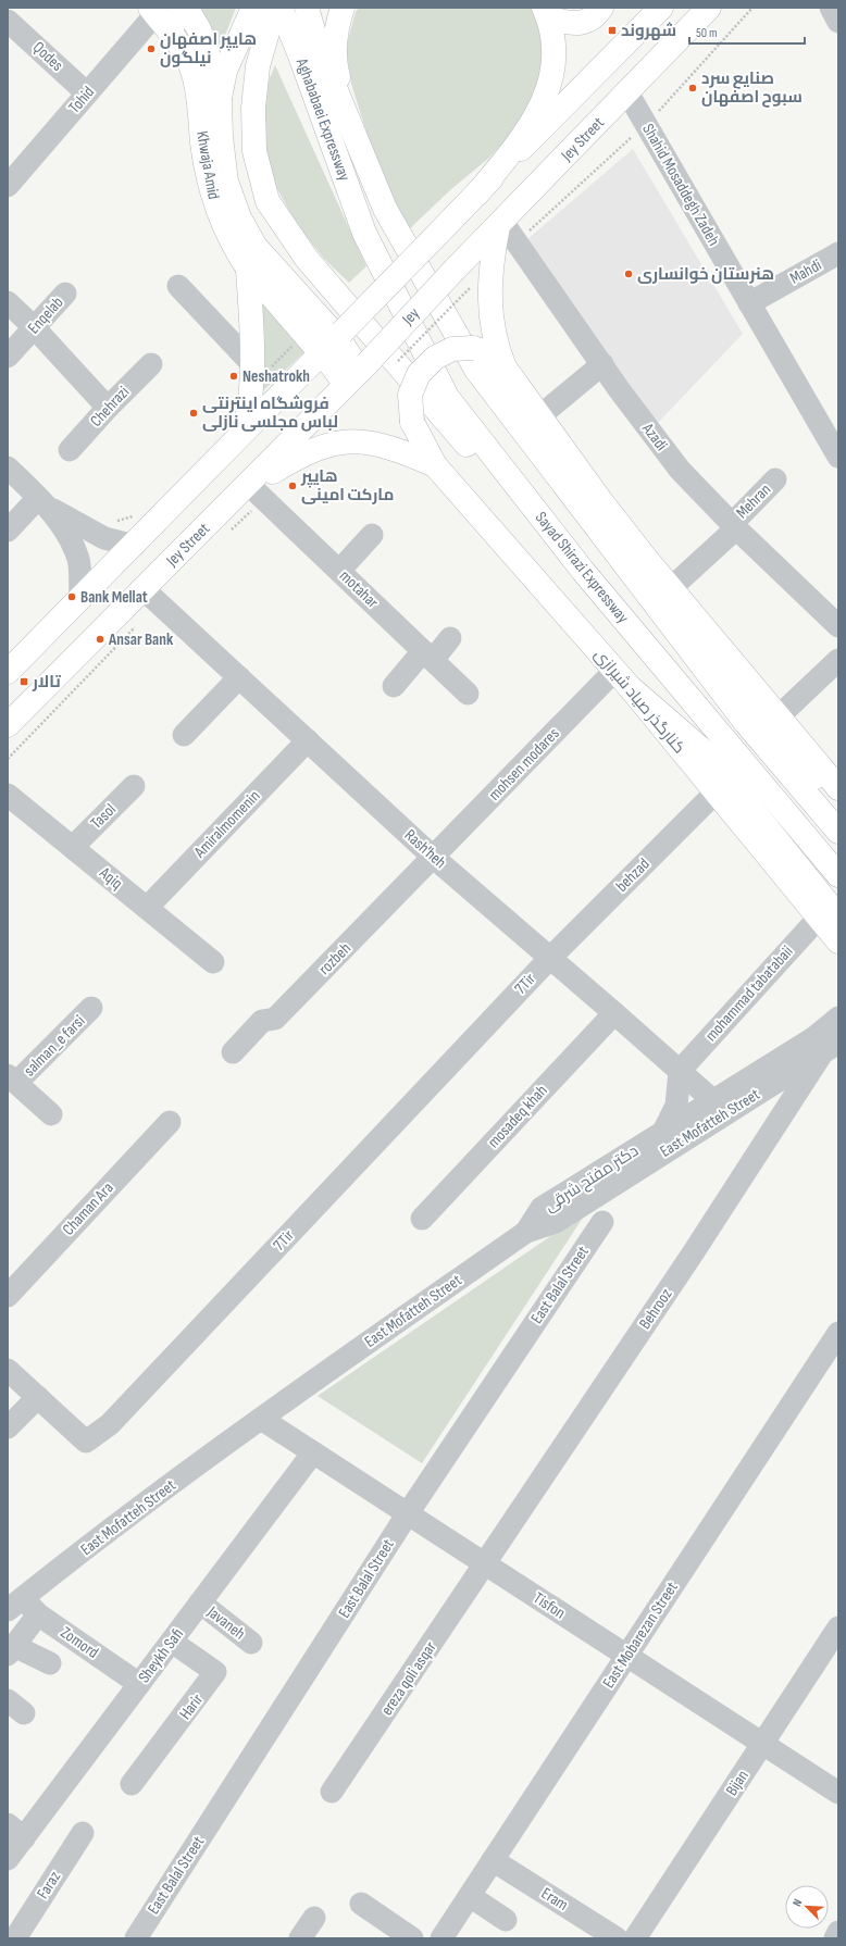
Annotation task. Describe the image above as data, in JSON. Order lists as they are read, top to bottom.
{
  "streets": {
    "main road": [
      "Aghababaei Expressway",
      "Jey Street",
      "Khwaja Amid",
      "Jey",
      "Sayad Shirazi Expressway",
      "کنارگذر صیاد شیرازی"
    ],
    "street": [
      "Qodes",
      "Tohid",
      "Shahid Mosaddegh Zadeh",
      "Mahdi",
      "Enqelab",
      "Chehrazi",
      "Azadi",
      "Mehran",
      "motahar",
      "mohsen modares",
      "Tasol",
      "Amiralmomenin",
      "Rash'heh",
      "behzad",
      "Aqiq",
      "rozbeh",
      "7Tir",
      "mohammad tabatabaii",
      "salman_e farsi",
      "mosadeq khah",
      "East Mofatteh Street",
      "دکتر مفتح شرقی",
      "Chaman Ara",
      "East Balal Street",
      "Behrooz",
      "Tisfon",
      "Javaneh",
      "East Mobarezan Street",
      "Zomord",
      "Sheykh Safi",
      "ereza qoli asqar",
      "Harir",
      "Bijan",
      "Faraz",
      "Eram"
    ]
  },
  "crossings": [
    ["Qodes", "Tohid"],
    ["Tohid", "Khwaja Amid"],
    ["Aghababaei Expressway", "Sayad Shirazi Expressway"],
    ["Jey Street", "Shahid Mosaddegh Zadeh"],
    ["Jey Street", "Jey"],
    ["Jey Street", "Azadi"],
    ["Jey Street", "motahar"],
    ["Jey Street", "Rash'heh"],
    ["Shahid Mosaddegh Zadeh", "Mahdi"],
    ["Azadi", "Mehran"],
    ["کنارگذر صیاد شیرازی", "mohsen modares"],
    ["کنارگذر صیاد شیرازی", "behzad"],
    ["کنارگذر صیاد شیرازی", "mohammad tabatabaii"],
    ["mohsen modares", "Rash'heh"],
    ["mohsen modares", "rozbeh"],
    ["Tasol", "Aqiq"],
    ["Amiralmomenin", "Rash'heh"],
    ["Amiralmomenin", "Aqiq"],
    ["Rash'heh", "behzad"],
    ["Rash'heh", "rozbeh"],
    ["Rash'heh", "7Tir"],
    ["Rash'heh", "mohammad tabatabaii"],
    ["Rash'heh", "mosadeq khah"],
    ["Rash'heh", "East Mofatteh Street"],
    ["Rash'heh", "دکتر مفتح شرقی"],
    ["behzad", "7Tir"],
    ["East Mofatteh Street", "دکتر مفتح شرقی"],
    ["East Mofatteh Street", "Tisfon"],
    ["East Mofatteh Street", "Zomord"],
    ["دکتر مفتح شرقی", "Behrooz"],
    ["East Balal Street", "Tisfon"],
    ["Behrooz", "Tisfon"],
    ["Behrooz", "ereza qoli asqar"],
    ["Tisfon", "East Mobarezan Street"],
    ["Tisfon", "Sheykh Safi"],
    ["Tisfon", "ereza qoli asqar"],
    ["Tisfon", "Bijan"],
    ["Javaneh", "Sheykh Safi"],
    ["East Mobarezan Street", "Eram"],
    ["Zomord", "Sheykh Safi"],
    ["Sheykh Safi", "Harir"]
  ],
  "places": {
    "transit": ["شهروند", "تالار"],
    "other": [
      "هایپر اصفهان نیلگون",
      "صنایع سرد سبوح اصفهان",
      "هنرستان خوانساری",
      "Neshatrokh",
      "فروشگاه اینترنتی لباس مجلسی نازلی",
      "هایپر مارکت امینی",
      "Bank Mellat",
      "Ansar Bank"
    ]
  },
  "scale_bar": "50 m",
  "north": "top left"
}
